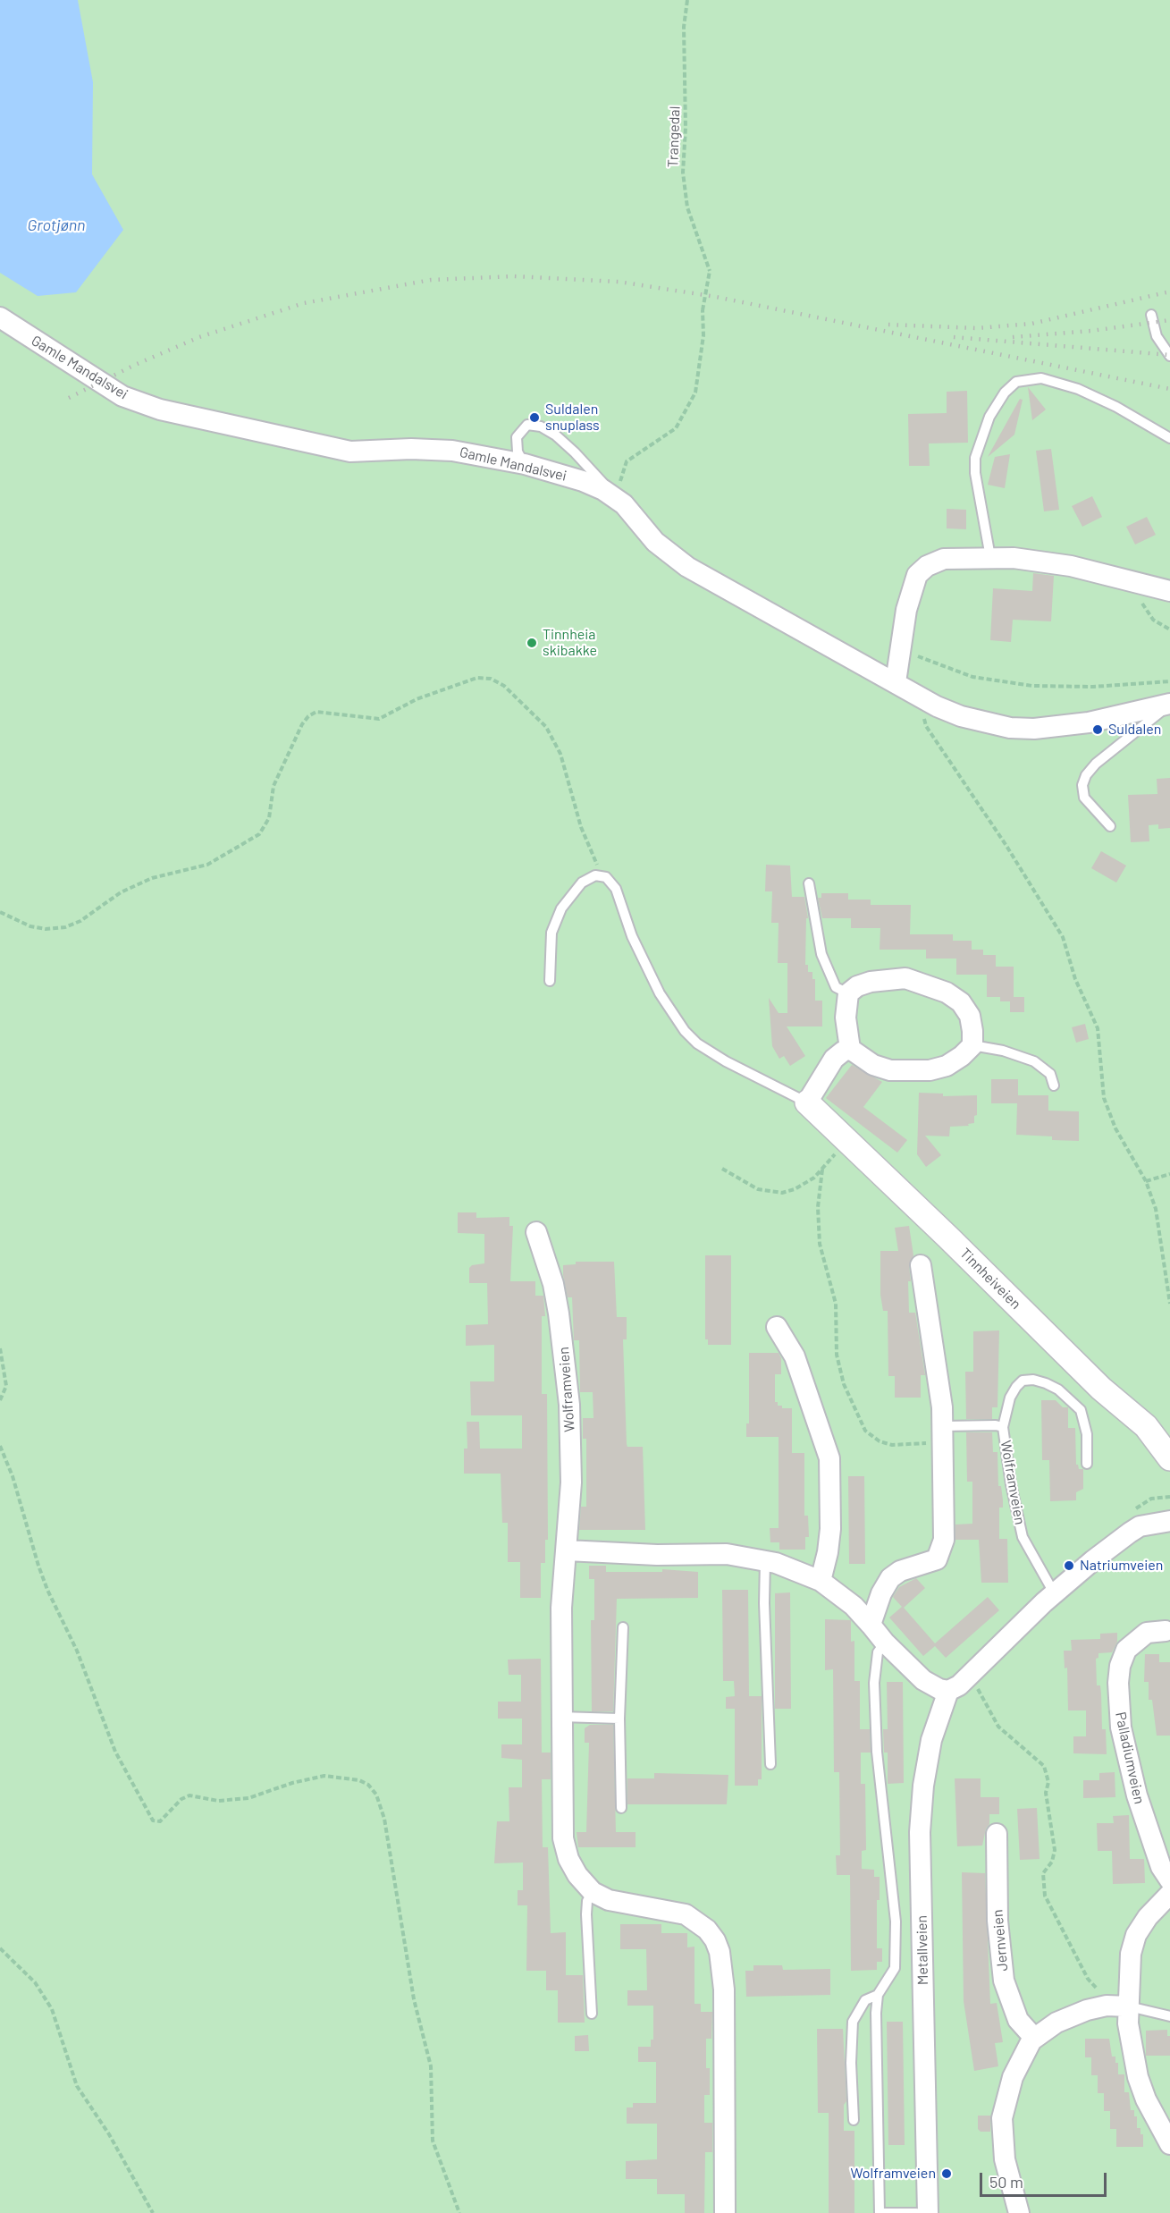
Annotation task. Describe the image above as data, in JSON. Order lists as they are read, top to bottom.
{
  "streets": {
    "street": [
      "Gamle Mandalsvei",
      "Tinnheiveien",
      "Wolframveien",
      "Palladiumveien",
      "Jernveien",
      "Metallveien"
    ],
    "path": ["Trangedal"]
  },
  "crossings": [
    ["Trangedal", "Gamle Mandalsvei"]
  ],
  "water": ["Grotjønn"],
  "places": [
    "Suldalen snuplass",
    "Tinnheia skibakke",
    "Suldalen",
    "Natriumveien",
    "Wolframveien"
  ],
  "scale_bar": "50 m"
}
